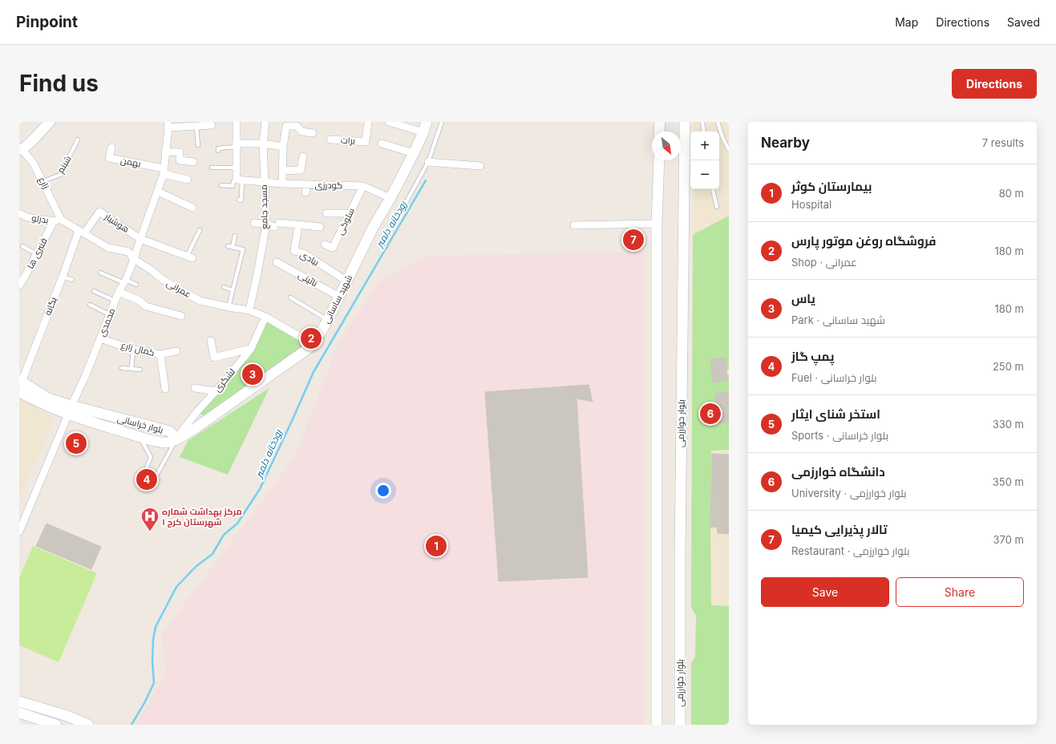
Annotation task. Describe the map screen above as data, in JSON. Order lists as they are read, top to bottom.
{
  "streets": {
    "main road": ["شهید ساسانی", "بلوار خوارزمی", "بلوار خراسانی"],
    "street": [
      "برات",
      "بهمن",
      "زارع",
      "گودرزی",
      "مسجد جامع",
      "بدرلو",
      "سلوکی",
      "هوشیار",
      "قنبری ها",
      "بیادی",
      "نائینی",
      "عمرانی",
      "یگانه",
      "محمدی",
      "کمال زارع",
      "لشگری"
    ],
    "lane": ["شبنم"]
  },
  "crossings": [
    ["بهمن", "محمدی"],
    ["شبنم", "زارع"],
    ["زارع", "بدرلو"],
    ["گودرزی", "مسجد جامع"],
    ["گودرزی", "سلوکی"],
    ["گودرزی", "شهید ساسانی"],
    ["مسجد جامع", "عمرانی"],
    ["بدرلو", "قنبری ها"],
    ["هوشیار", "یگانه"],
    ["هوشیار", "محمدی"],
    ["بیادی", "شهید ساسانی"],
    ["نائینی", "شهید ساسانی"],
    ["عمرانی", "شهید ساسانی"],
    ["عمرانی", "محمدی"],
    ["عمرانی", "لشگری"],
    ["شهید ساسانی", "لشگری"],
    ["شهید ساسانی", "بلوار خراسانی"],
    ["یگانه", "بلوار خراسانی"],
    ["محمدی", "کمال زارع"],
    ["محمدی", "بلوار خراسانی"],
    ["لشگری", "بلوار خراسانی"]
  ],
  "water": ["رودخانه دلمبر"],
  "places": {
    "hospital": ["مرکز بهداشت شماره ۱ شهرستان کرج"]
  },
  "north": "bottom right",
  "page": {
    "header": "Pinpoint",
    "nav": ["Map", "Directions", "Saved"],
    "buttons": [
      "Directions",
      ["Save", "Share"]
    ],
    "title": "Find us",
    "heading": ["Nearby", "7 results"],
    "map_buttons": ["+", "−"],
    "list": [
      {
        "mark": "1",
        "name": "بیمارستان کوثر",
        "note": "Hospital",
        "value": "80 m"
      },
      {
        "mark": "2",
        "name": "فروشگاه روغن موتور پارس",
        "note": "Shop · عمرانی",
        "value": "180 m"
      },
      {
        "mark": "3",
        "name": "یاس",
        "note": "Park · شهید ساسانی",
        "value": "180 m"
      },
      {
        "mark": "4",
        "name": "پمپ گاز",
        "note": "Fuel · بلوار خراسانی",
        "value": "250 m"
      },
      {
        "mark": "5",
        "name": "استخر شنای ایثار",
        "note": "Sports · بلوار خراسانی",
        "value": "330 m"
      },
      {
        "mark": "6",
        "name": "دانشگاه خوارزمی",
        "note": "University · بلوار خوارزمی",
        "value": "350 m"
      },
      {
        "mark": "7",
        "name": "تالار پذیرایی کیمیا",
        "note": "Restaurant · بلوار خوارزمی",
        "value": "370 m"
      }
    ],
    "pins": [
      "7",
      "2",
      "3",
      "6",
      "5",
      "4",
      "1"
    ]
  }
}
